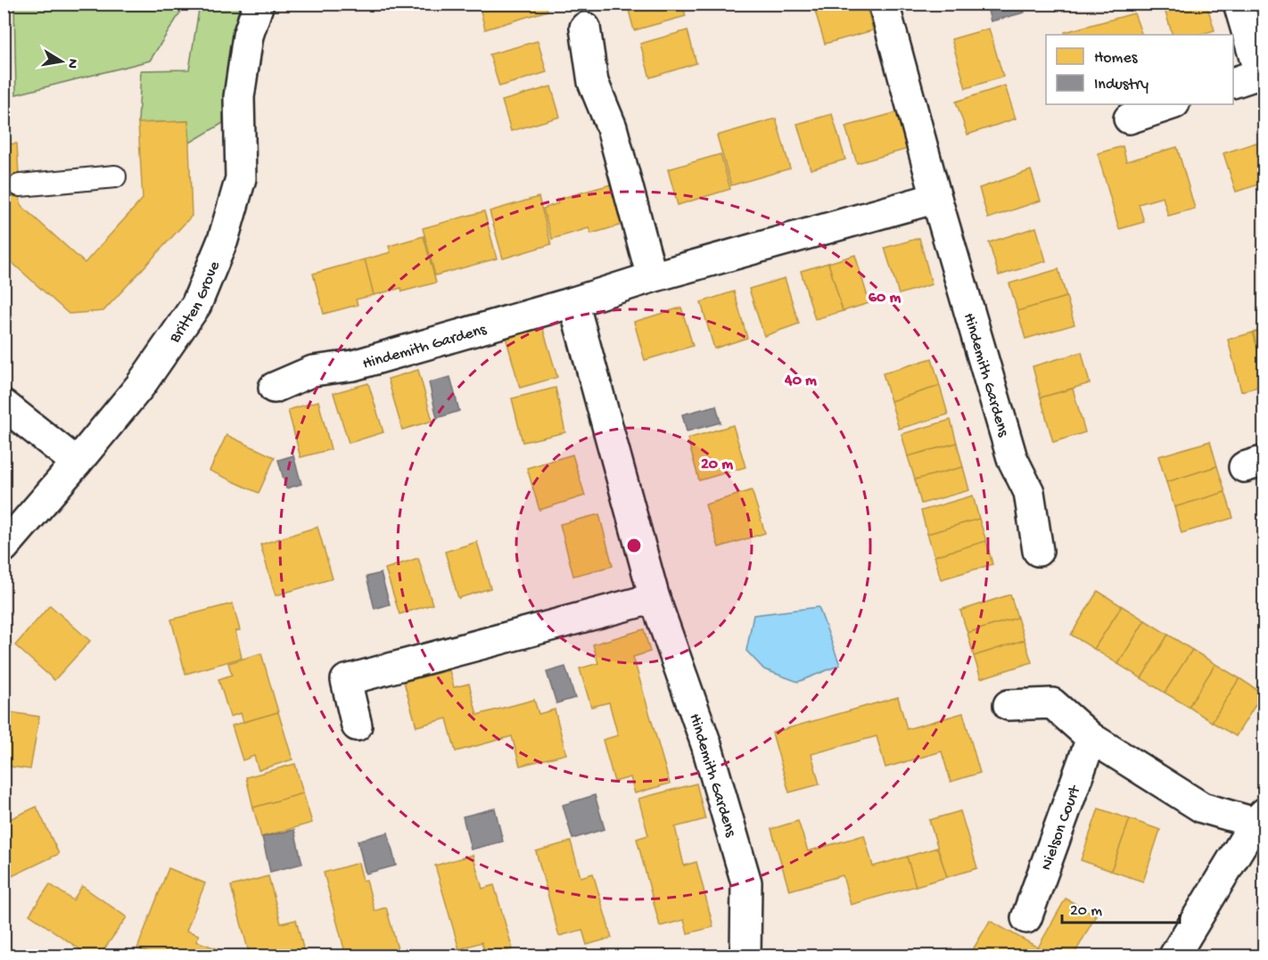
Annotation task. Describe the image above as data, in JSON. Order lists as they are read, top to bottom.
{
  "streets": {
    "street": ["Britten Grove", "Hindemith Gardens", "Nielson Court"]
  },
  "legend": ["Homes", "Industry"],
  "scale_bar": "20 m",
  "north": "right",
  "rings": ["60 m", "40 m", "20 m"]
}
